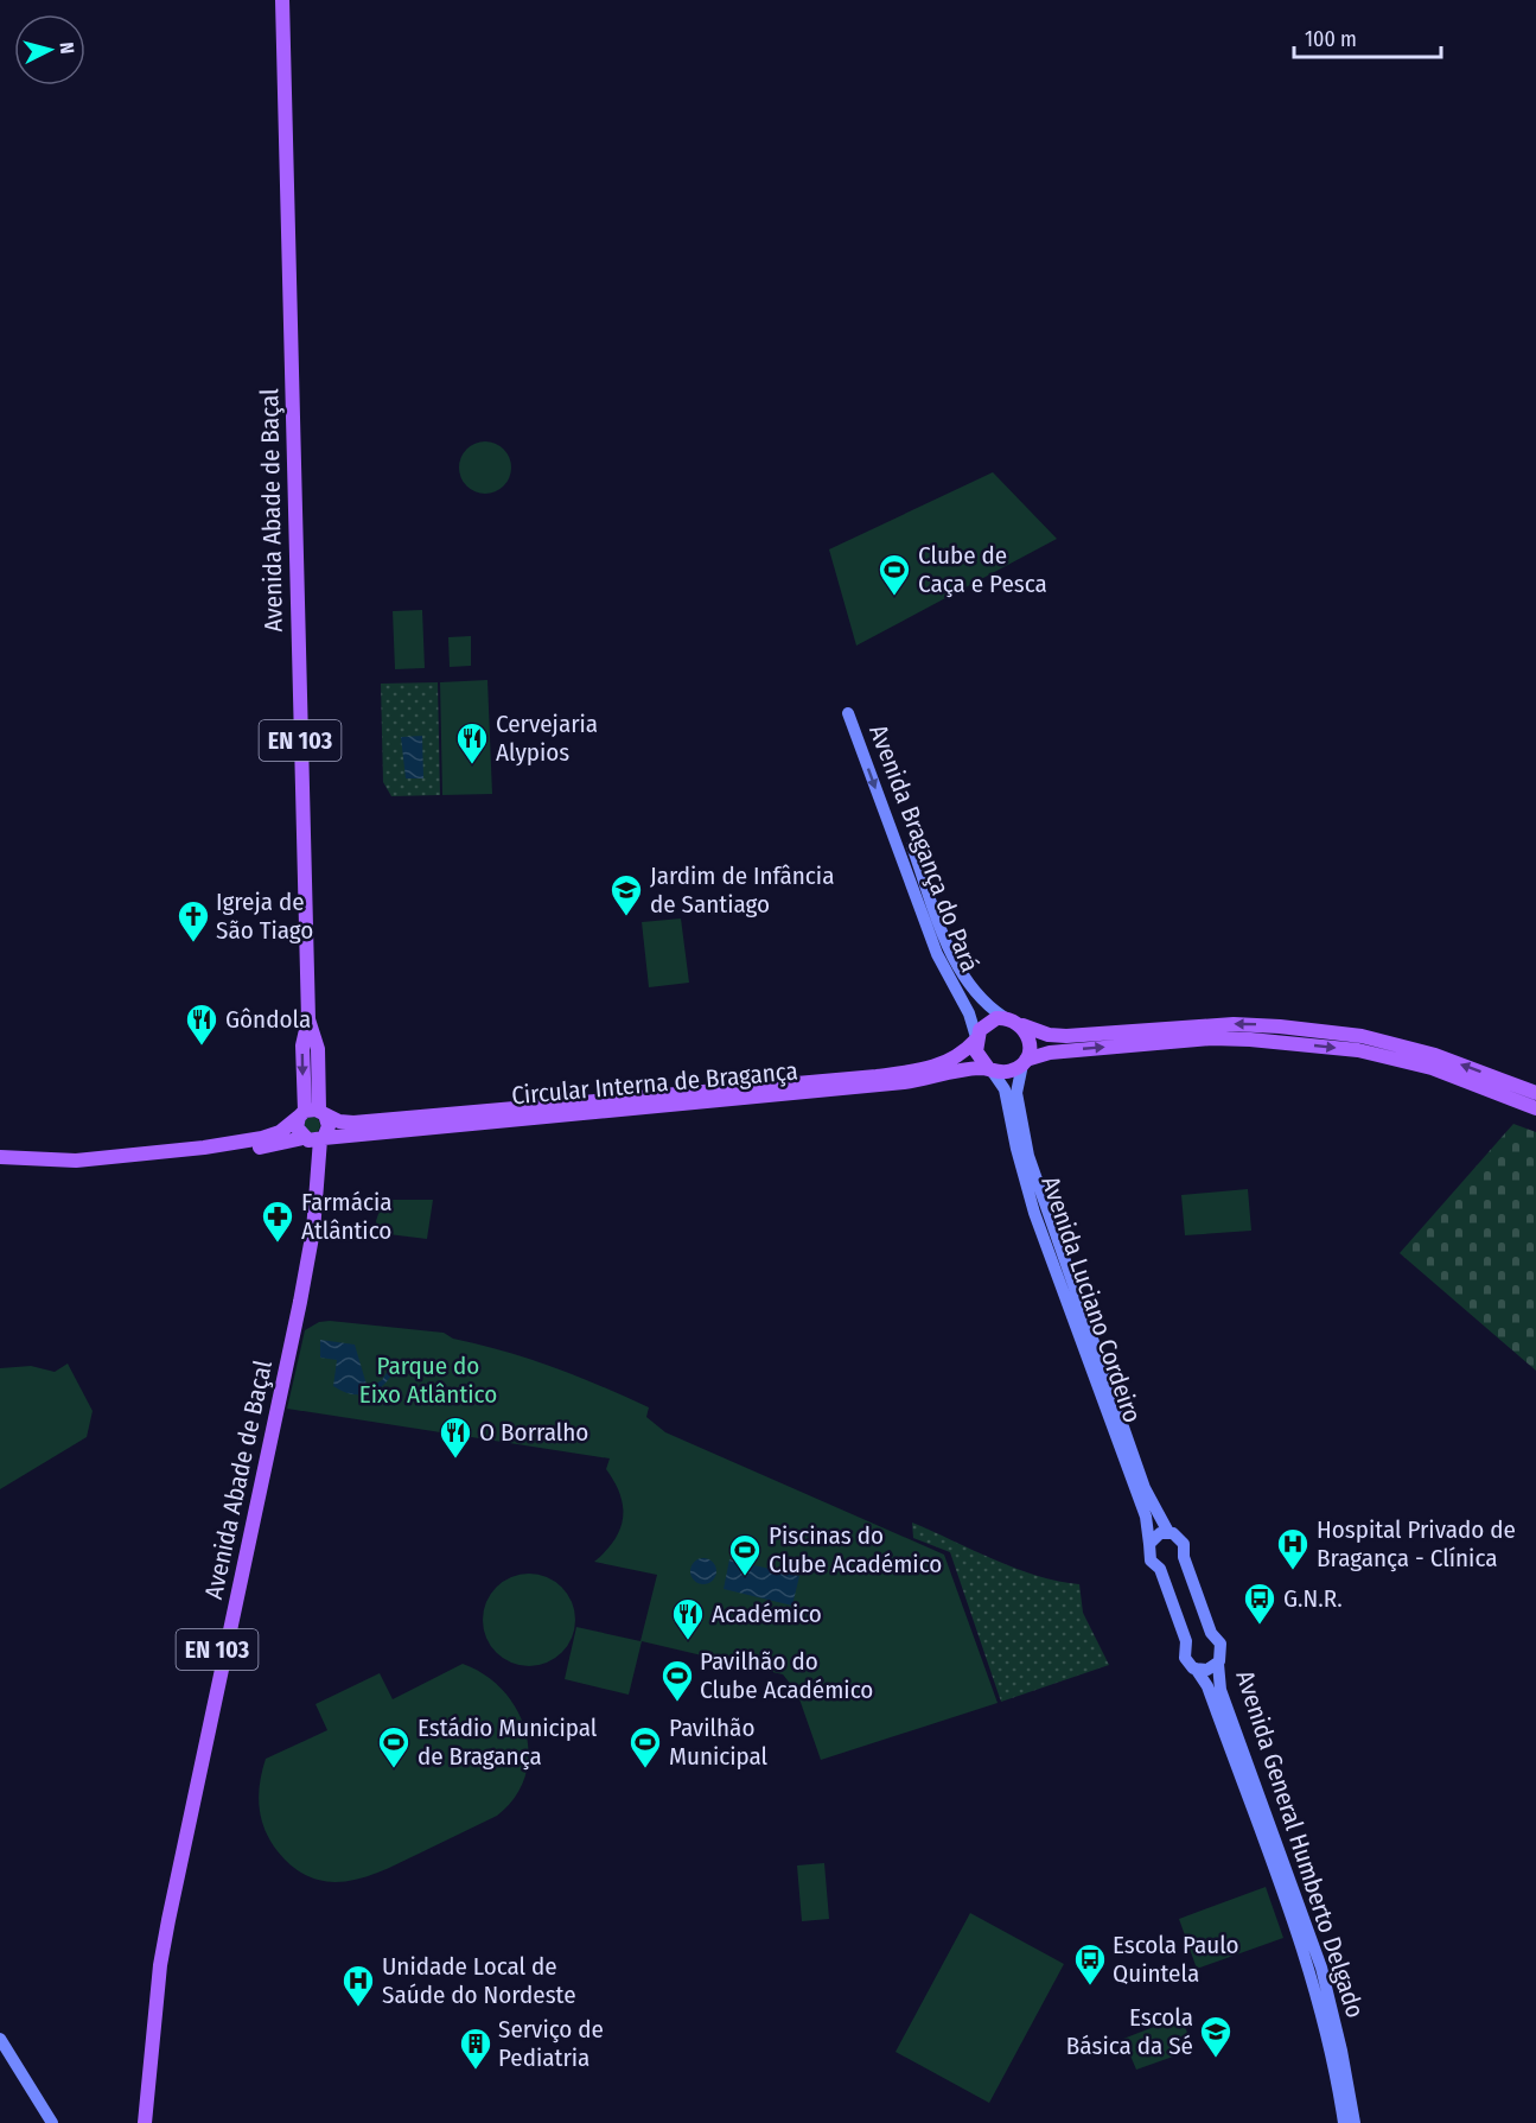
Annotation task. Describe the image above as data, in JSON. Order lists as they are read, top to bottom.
{
  "streets": {
    "main road": [
      "Avenida Abade de Baçal",
      "EN 103",
      "Avenida Bragança do Pará",
      "Circular Interna de Bragança",
      "Avenida Luciano Cordeiro",
      "Avenida General Humberto Delgado"
    ]
  },
  "crossings": [
    ["Avenida Abade de Baçal", "Circular Interna de Bragança"],
    ["Avenida Bragança do Pará", "Circular Interna de Bragança"],
    ["Avenida Bragança do Pará", "Avenida Luciano Cordeiro"],
    ["Circular Interna de Bragança", "Avenida Luciano Cordeiro"],
    ["Avenida Luciano Cordeiro", "Avenida General Humberto Delgado"]
  ],
  "parks": ["Parque do Eixo Atlântico"],
  "places": {
    "sports": [
      "Clube de Caça e Pesca",
      "Piscinas do Clube Académico",
      "Pavilhão do Clube Académico",
      "Estádio Municipal de Bragança",
      "Pavilhão Municipal"
    ],
    "restaurant": [
      "Cervejaria Alypios",
      "Gôndola",
      "O Borralho",
      "Académico"
    ],
    "school or university": ["Jardim de Infância de Santiago", "Escola Básica da Sé"],
    "church": ["Igreja de São Tiago"],
    "pharmacy": ["Farmácia Atlântico"],
    "hospital": ["Hospital Privado de Bragança - Clínica", "Unidade Local de Saúde do Nordeste"],
    "bus stop": ["G.N.R.", "Escola Paulo Quintela"],
    "building": ["Serviço de Pediatria"]
  },
  "scale_bar": "100 m",
  "north": "right"
}
